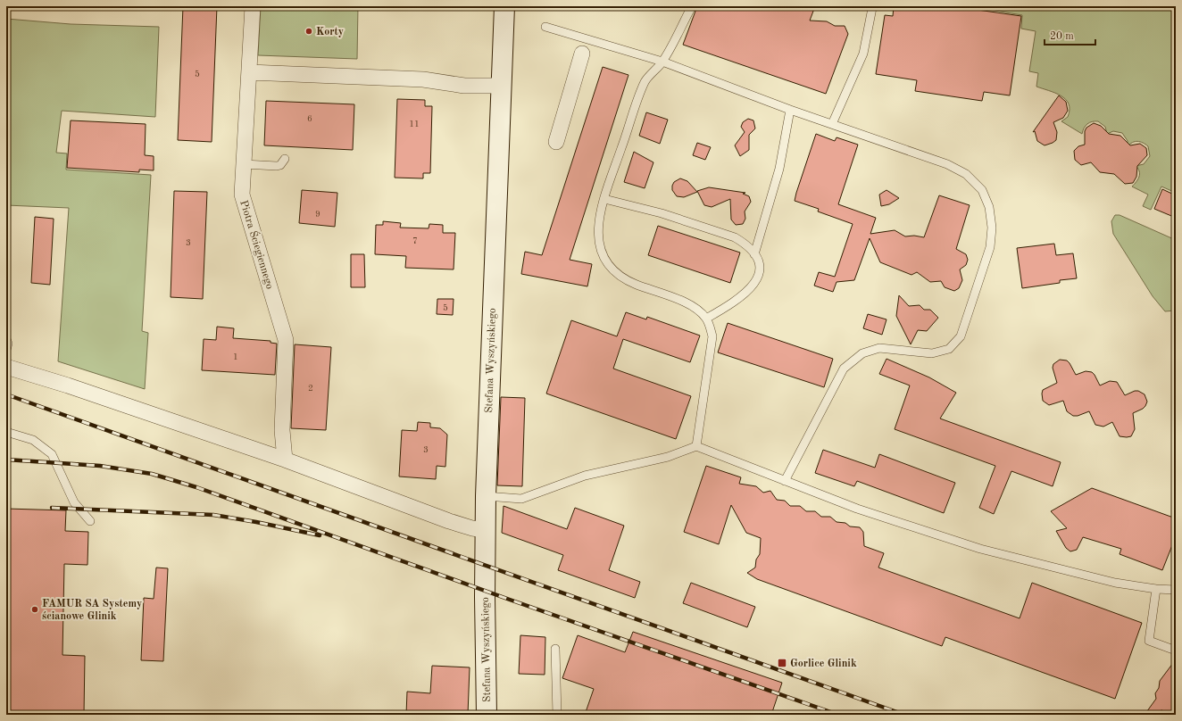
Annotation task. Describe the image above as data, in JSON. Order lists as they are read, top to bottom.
{
  "streets": {
    "street": ["Piotra Ściegiennego", "Stefana Wyszyńskiego"]
  },
  "places": {
    "other": ["Korty", "FAMUR SA Systemy ścianowe Glinik"],
    "transit": ["Gorlice Glinik"]
  },
  "house_numbers": [
    "5",
    "6",
    "11",
    "9",
    "7",
    "3",
    "5",
    "1",
    "2",
    "3"
  ],
  "scale_bar": "20 m"
}
